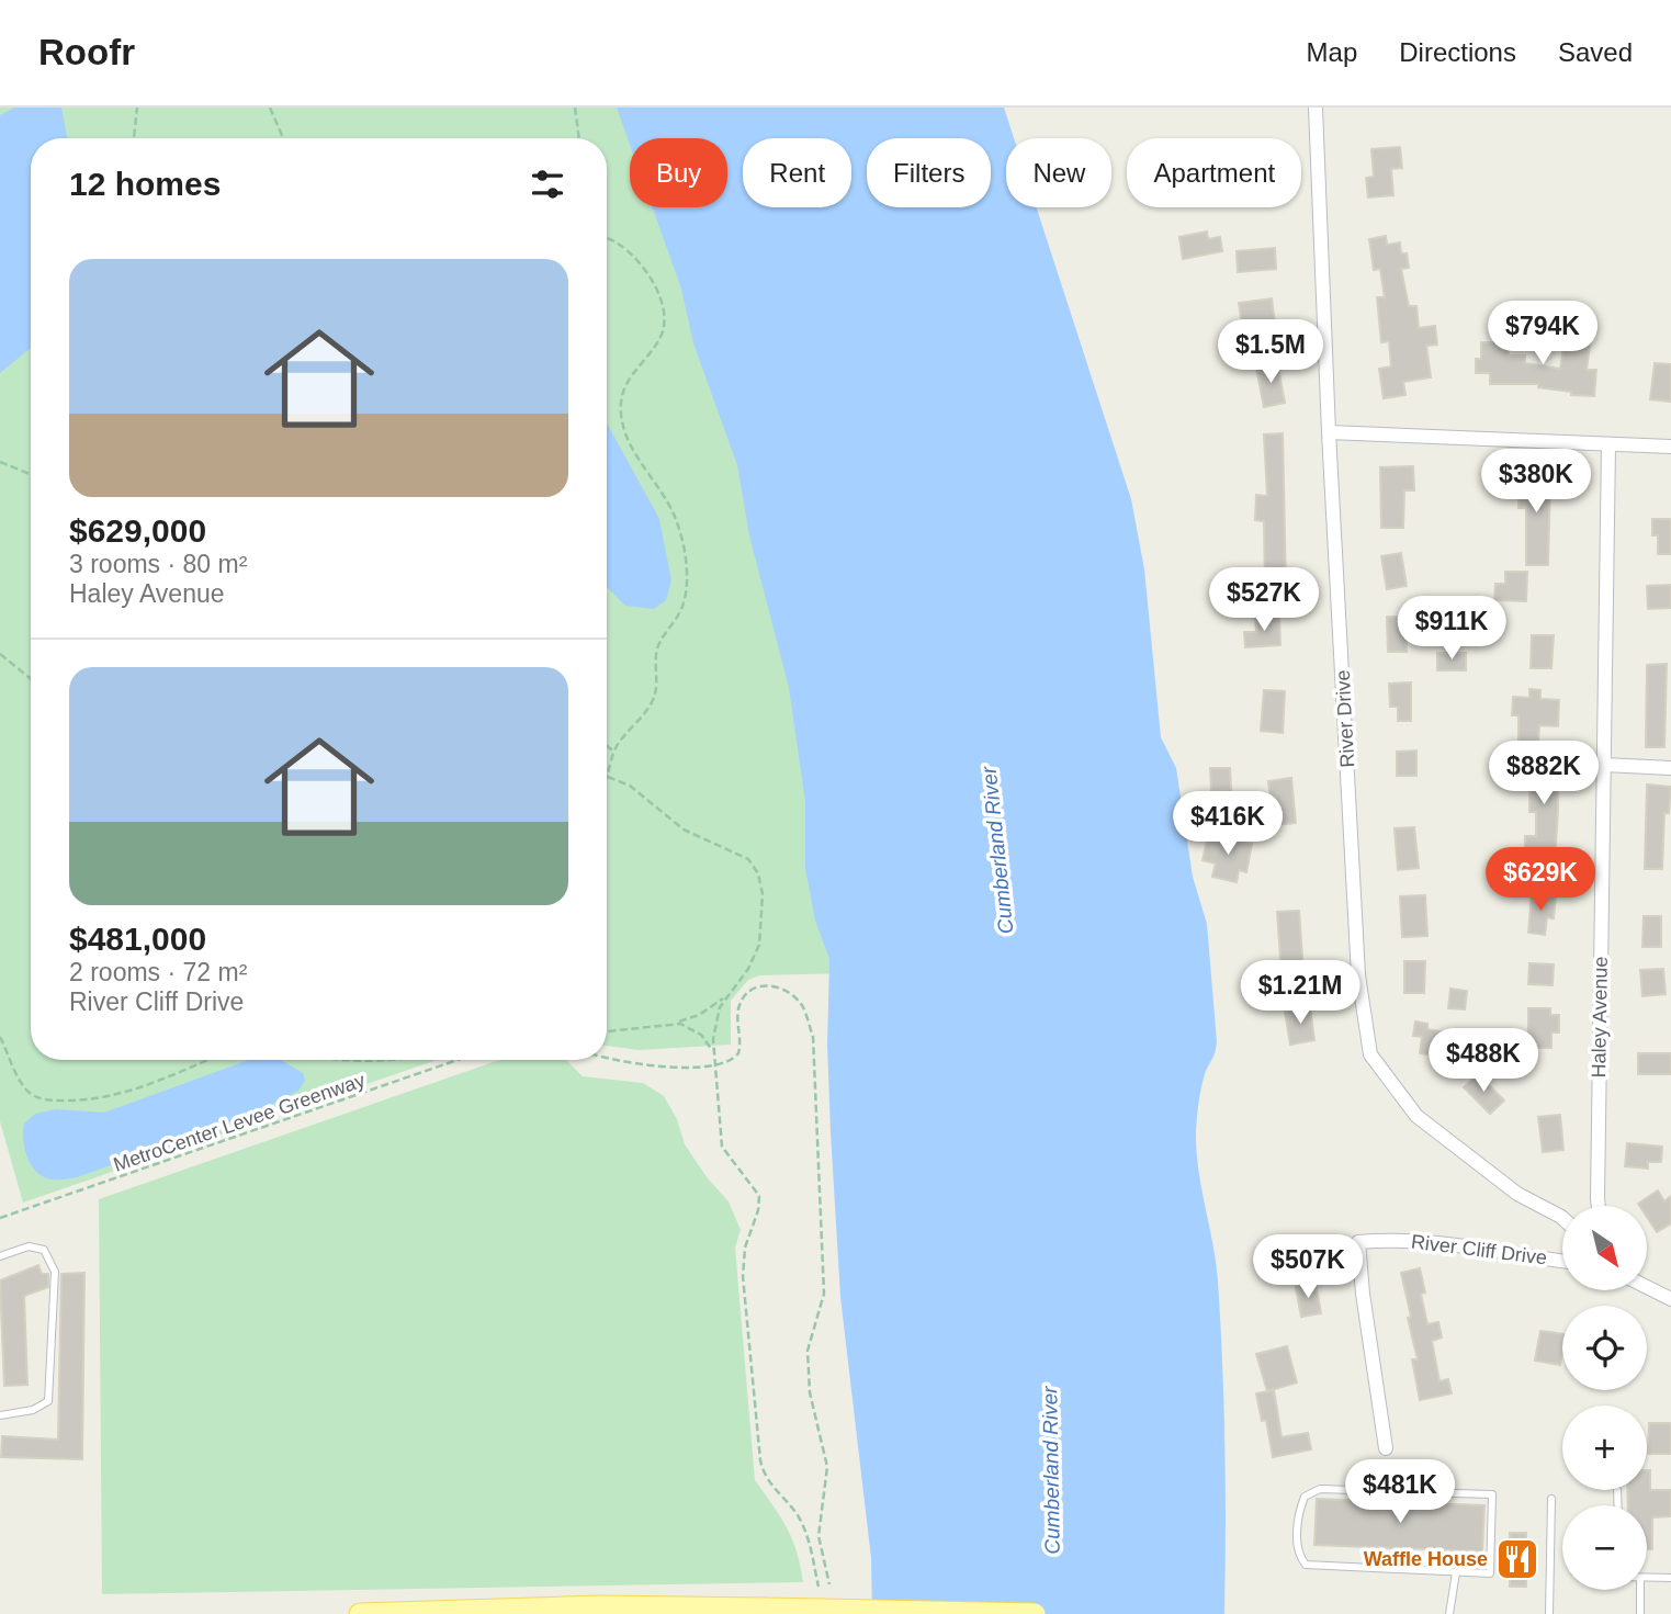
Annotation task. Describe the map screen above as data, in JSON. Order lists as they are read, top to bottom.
{
  "streets": {
    "street": ["River Drive", "Haley Avenue", "River Cliff Drive"],
    "path": ["MetroCenter Levee Greenway"]
  },
  "water": ["Cumberland River"],
  "places": {
    "restaurant": ["Waffle House"]
  },
  "north": "bottom right",
  "page": {
    "header": "Roofr",
    "nav": ["Map", "Directions", "Saved"],
    "chip": [
      "Buy",
      "Rent",
      "Filters",
      "New",
      "Apartment"
    ],
    "heading": "12 homes",
    "list": [
      {
        "name": "$629,000",
        "note": "3 rooms · 80 m² · Haley Avenue"
      },
      {
        "name": "$481,000",
        "note": "2 rooms · 72 m² · River Cliff Drive"
      }
    ],
    "price": [
      "$794K",
      "$1.5M",
      "$380K",
      "$527K",
      "$911K",
      "$882K",
      "$416K",
      "$629K",
      "$1.21M",
      "$488K",
      "$507K",
      "$481K"
    ],
    "map_buttons": ["+", "−"]
  }
}
